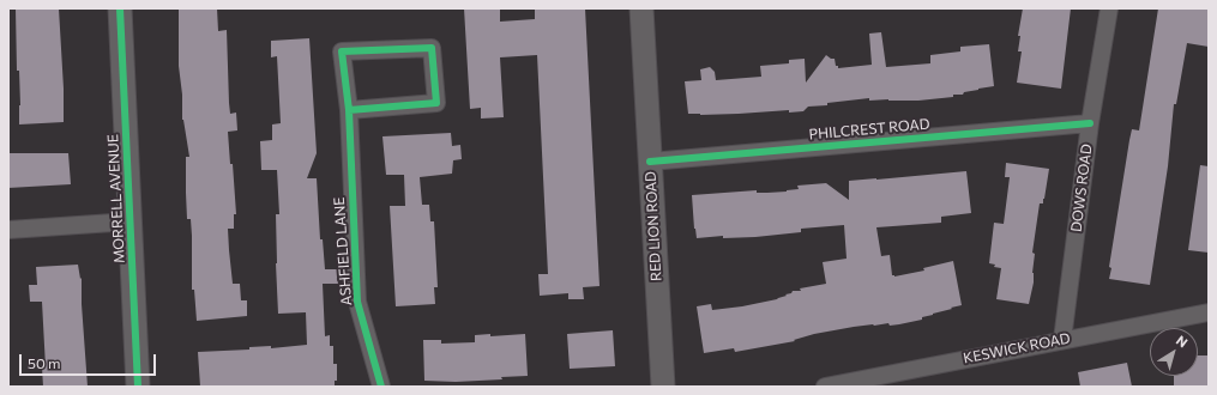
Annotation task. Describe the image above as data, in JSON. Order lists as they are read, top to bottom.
{
  "streets": {
    "street": [
      "PHILCREST ROAD",
      "DOWS ROAD",
      "MORRELL AVENUE",
      "RED LION ROAD",
      "ASHFIELD LANE",
      "KESWICK ROAD"
    ]
  },
  "crossings": [
    ["PHILCREST ROAD", "DOWS ROAD"],
    ["PHILCREST ROAD", "RED LION ROAD"],
    ["DOWS ROAD", "KESWICK ROAD"]
  ],
  "scale_bar": "50 m",
  "north": "top right"
}
